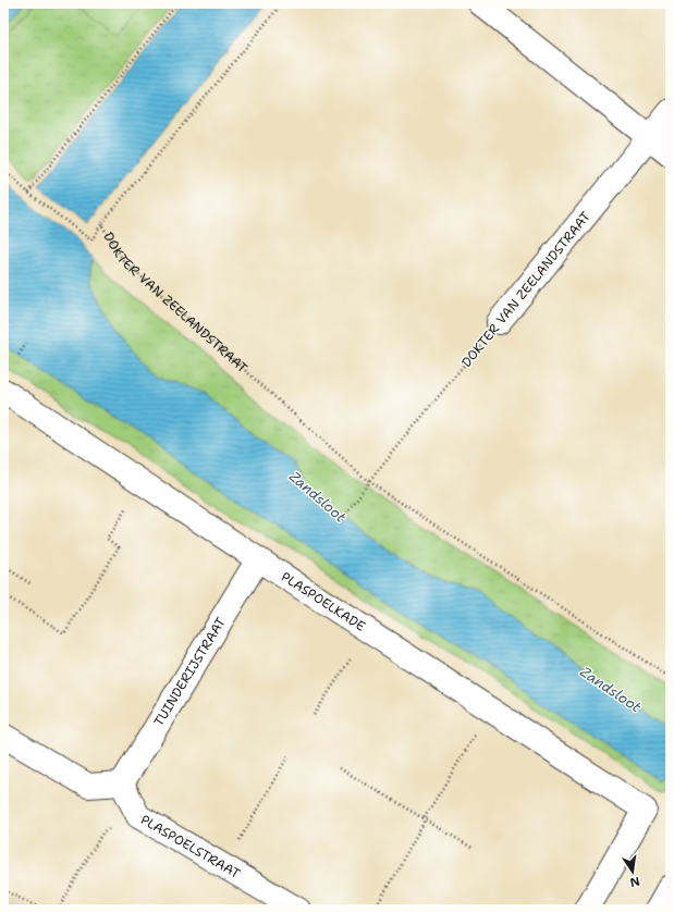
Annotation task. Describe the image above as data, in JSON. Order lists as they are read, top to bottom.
{
  "streets": {
    "street": [
      "DOKTER VAN ZEELANDSTRAAT",
      "PLASPOELKADE",
      "TUINDERIJSTRAAT",
      "PLASPOELSTRAAT"
    ]
  },
  "crossings": [
    ["PLASPOELKADE", "TUINDERIJSTRAAT"],
    ["TUINDERIJSTRAAT", "PLASPOELSTRAAT"]
  ],
  "water": ["Zandsloot"],
  "north": "bottom"
}
